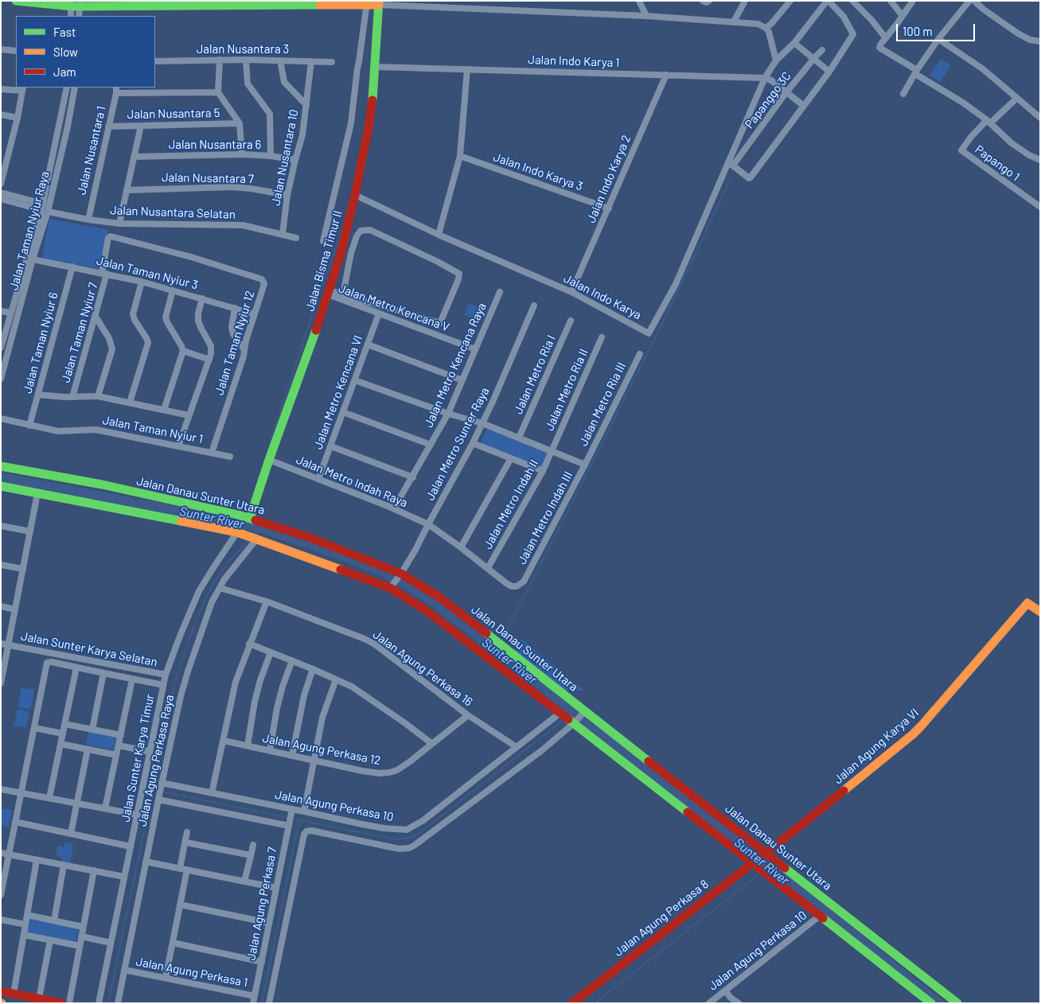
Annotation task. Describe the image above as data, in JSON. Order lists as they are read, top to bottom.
{
  "streets": {
    "main road": [
      "Jalan Bisma Timur II",
      "Jalan Danau Sunter Utara",
      "Jalan Agung Karya VI",
      "Jalan Agung Perkasa 8"
    ],
    "street": [
      "Jalan Nusantara 3",
      "Jalan Indo Karya 1",
      "Papanggo 3C",
      "Jalan Nusantara 5",
      "Jalan Nusantara 6",
      "Jalan Nusantara 1",
      "Jalan Nusantara 10",
      "Papango 1",
      "Jalan Indo Karya 3",
      "Jalan Nusantara 7",
      "Jalan Indo Karya 2",
      "Jalan Nusantara Selatan",
      "Jalan Taman Nyiur Raya",
      "Jalan Taman Nyiur 3",
      "Jalan Indo Karya",
      "Jalan Metro Kencana V",
      "Jalan Taman Nyiur 7",
      "Jalan Taman Nyiur 6",
      "Jalan Taman Nyiur 12",
      "Jalan Metro Kencana Raya",
      "Jalan Metro Ria I",
      "Jalan Metro Ria II",
      "Jalan Metro Kencana VI",
      "Jalan Metro Ria III",
      "Jalan Taman Nyiur 1",
      "Jalan Metro Sunter Raya",
      "Jalan Metro Indah Raya",
      "Jalan Metro Indah II",
      "Jalan Metro Indah III",
      "Jalan Sunter Karya Selatan",
      "Jalan Agung Perkasa 16",
      "Jalan Agung Perkasa 12",
      "Jalan Sunter Karya Timur",
      "Jalan Agung Perkasa Raya",
      "Jalan Agung Perkasa 10",
      "Jalan Agung Perkasa 7",
      "Jalan Agung Perkasa 1"
    ]
  },
  "crossings": [
    ["Jalan Nusantara 3", "Jalan Nusantara 10"],
    ["Jalan Indo Karya 1", "Jalan Indo Karya 2"],
    ["Jalan Indo Karya 1", "Jalan Bisma Timur II"],
    ["Jalan Indo Karya 1", "Jalan Indo Karya"],
    ["Papanggo 3C", "Jalan Indo Karya"],
    ["Jalan Nusantara 5", "Jalan Nusantara 1"],
    ["Jalan Nusantara 6", "Jalan Nusantara 10"],
    ["Jalan Nusantara 1", "Jalan Nusantara Selatan"],
    ["Jalan Nusantara 10", "Jalan Nusantara 7"],
    ["Jalan Nusantara 10", "Jalan Nusantara Selatan"],
    ["Jalan Indo Karya 3", "Jalan Indo Karya 2"],
    ["Jalan Indo Karya 2", "Jalan Indo Karya"],
    ["Jalan Nusantara Selatan", "Jalan Taman Nyiur Raya"],
    ["Jalan Taman Nyiur Raya", "Jalan Taman Nyiur 3"],
    ["Jalan Bisma Timur II", "Jalan Indo Karya"],
    ["Jalan Bisma Timur II", "Jalan Metro Kencana V"],
    ["Jalan Bisma Timur II", "Jalan Metro Indah Raya"],
    ["Jalan Bisma Timur II", "Jalan Danau Sunter Utara"],
    ["Jalan Taman Nyiur 3", "Jalan Taman Nyiur 7"],
    ["Jalan Taman Nyiur 3", "Jalan Taman Nyiur 6"],
    ["Jalan Taman Nyiur 3", "Jalan Taman Nyiur 12"],
    ["Jalan Metro Kencana V", "Jalan Metro Kencana Raya"],
    ["Jalan Metro Kencana V", "Jalan Metro Kencana VI"],
    ["Jalan Taman Nyiur 7", "Jalan Taman Nyiur 12"],
    ["Jalan Taman Nyiur 6", "Jalan Taman Nyiur 1"],
    ["Jalan Taman Nyiur 12", "Jalan Taman Nyiur 1"],
    ["Jalan Metro Kencana Raya", "Jalan Metro Indah Raya"],
    ["Jalan Metro Ria II", "Jalan Metro Indah II"],
    ["Jalan Metro Kencana VI", "Jalan Metro Indah Raya"],
    ["Jalan Metro Ria III", "Jalan Metro Indah III"],
    ["Jalan Metro Sunter Raya", "Jalan Metro Indah Raya"],
    ["Jalan Metro Sunter Raya", "Jalan Danau Sunter Utara"],
    ["Jalan Metro Indah Raya", "Jalan Metro Indah II"],
    ["Jalan Metro Indah Raya", "Jalan Metro Indah III"],
    ["Jalan Danau Sunter Utara", "Jalan Agung Karya VI"],
    ["Jalan Danau Sunter Utara", "Jalan Agung Perkasa 10"],
    ["Jalan Danau Sunter Utara", "Jalan Agung Perkasa 8"],
    ["Jalan Sunter Karya Selatan", "Jalan Sunter Karya Timur"],
    ["Jalan Agung Perkasa 16", "Jalan Agung Perkasa 12"],
    ["Jalan Agung Perkasa 16", "Jalan Agung Perkasa Raya"],
    ["Jalan Agung Perkasa 16", "Jalan Agung Perkasa 10"],
    ["Jalan Agung Karya VI", "Jalan Agung Perkasa 8"],
    ["Jalan Agung Perkasa Raya", "Jalan Agung Perkasa 10"],
    ["Jalan Agung Perkasa Raya", "Jalan Agung Perkasa 1"],
    ["Jalan Agung Perkasa 10", "Jalan Agung Perkasa 7"],
    ["Jalan Agung Perkasa 7", "Jalan Agung Perkasa 1"]
  ],
  "water": ["Sunter River"],
  "legend": ["Fast", "Slow", "Jam"],
  "scale_bar": "100 m"
}
